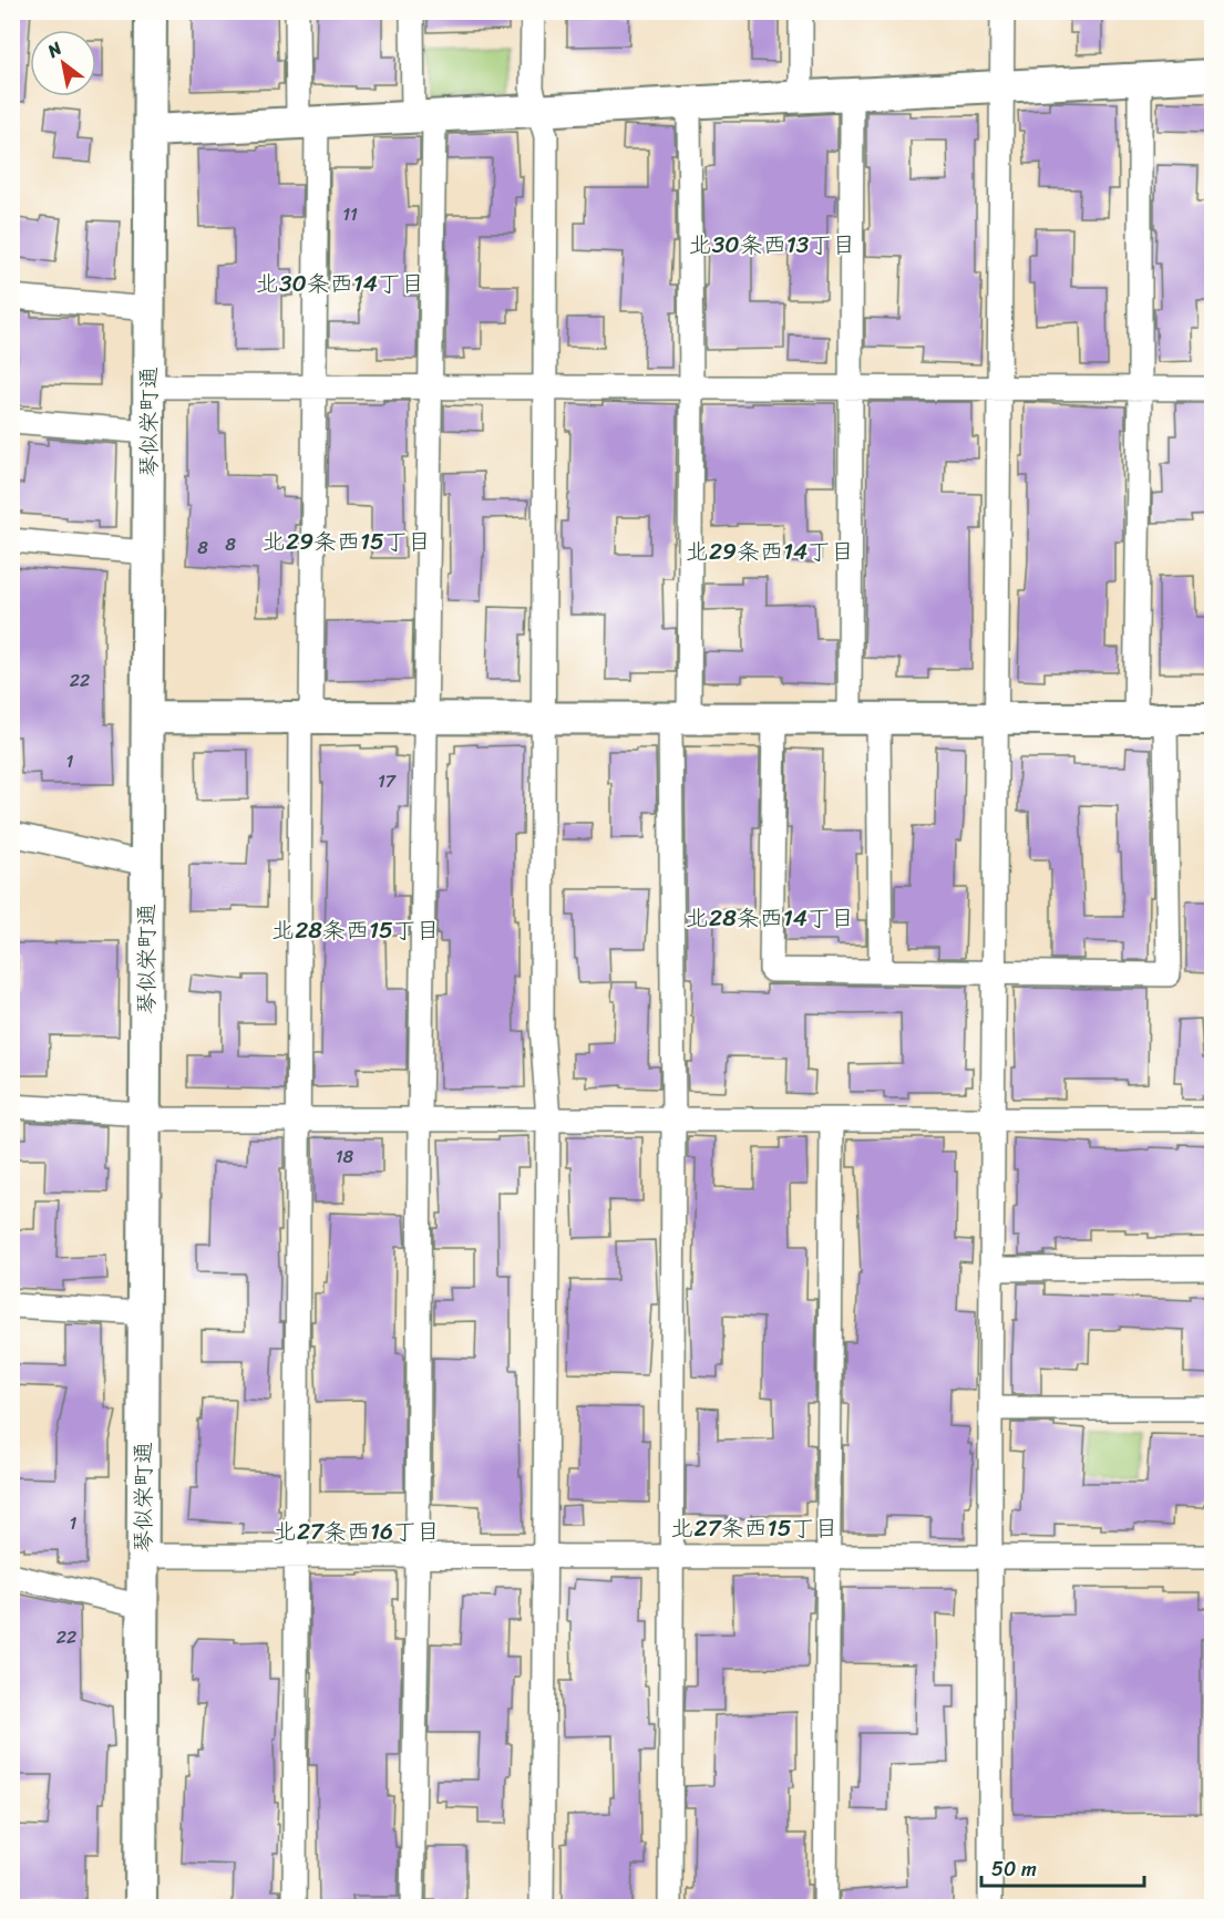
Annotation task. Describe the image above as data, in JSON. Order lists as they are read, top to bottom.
{
  "streets": {
    "street": ["琴似栄町通"]
  },
  "districts": [
    "北30条西13丁目",
    "北30条西14丁目",
    "北29条西15丁目",
    "北29条西14丁目",
    "北28条西14丁目",
    "北28条西15丁目",
    "北27条西15丁目",
    "北27条西16丁目"
  ],
  "house_numbers": [
    "11",
    "8",
    "8",
    "22",
    "1",
    "17",
    "18",
    "1",
    "22"
  ],
  "scale_bar": "50 m",
  "north": "top left"
}
